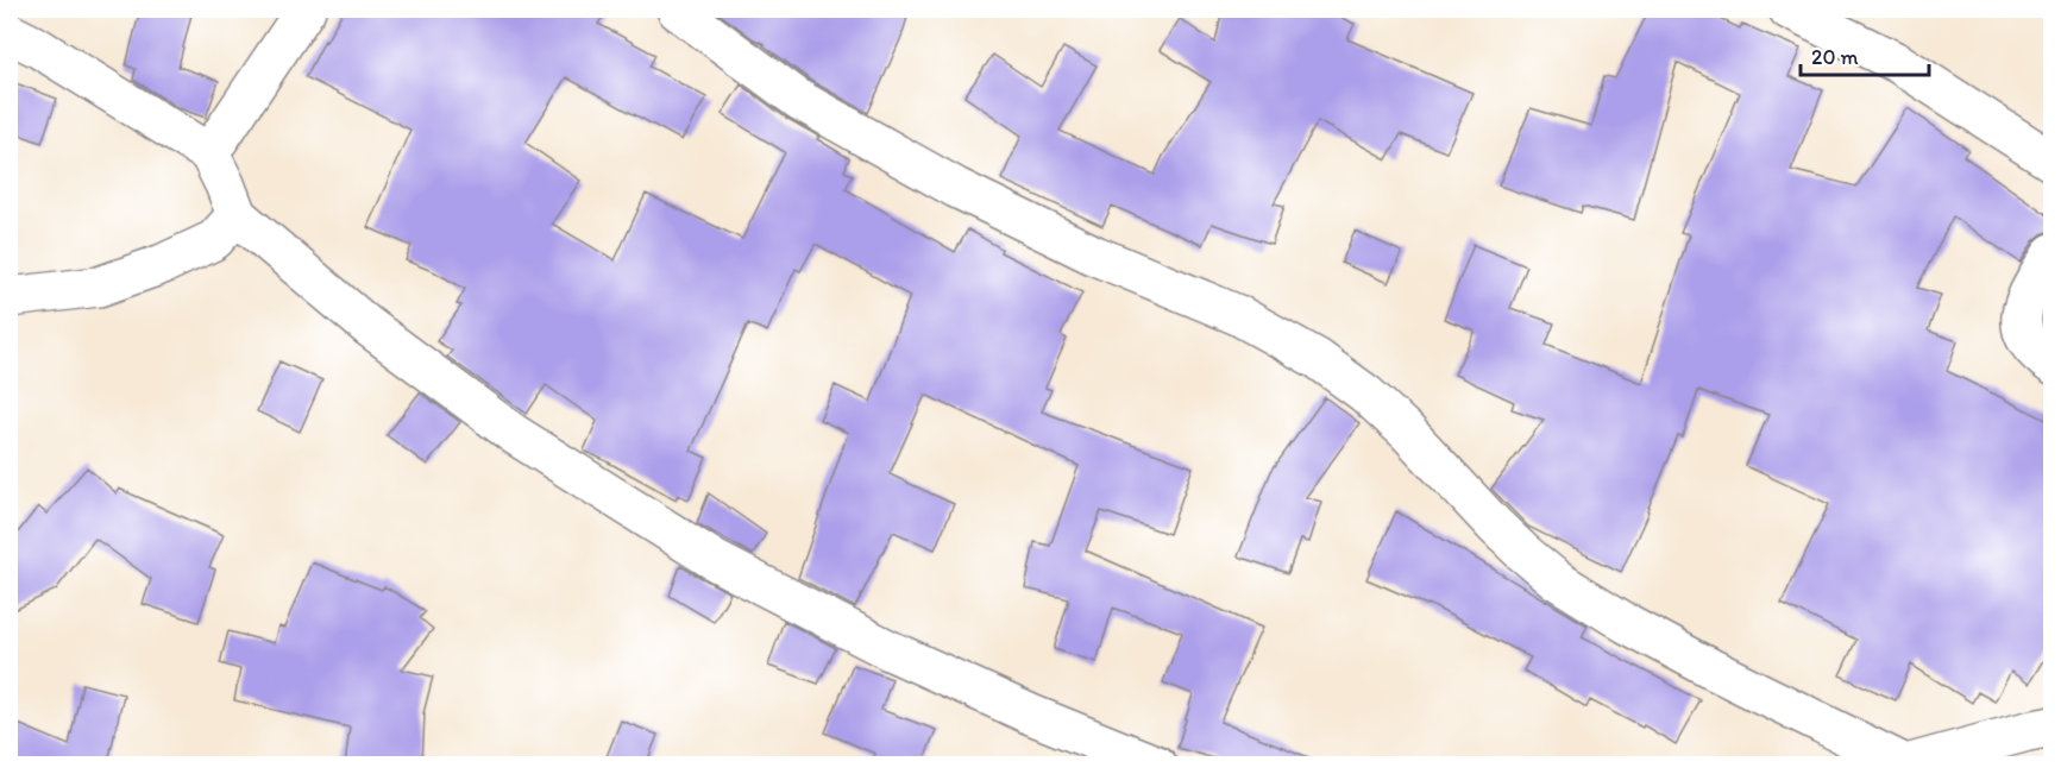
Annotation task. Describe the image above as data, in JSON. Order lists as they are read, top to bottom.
{
  "scale_bar": "20 m"
}
